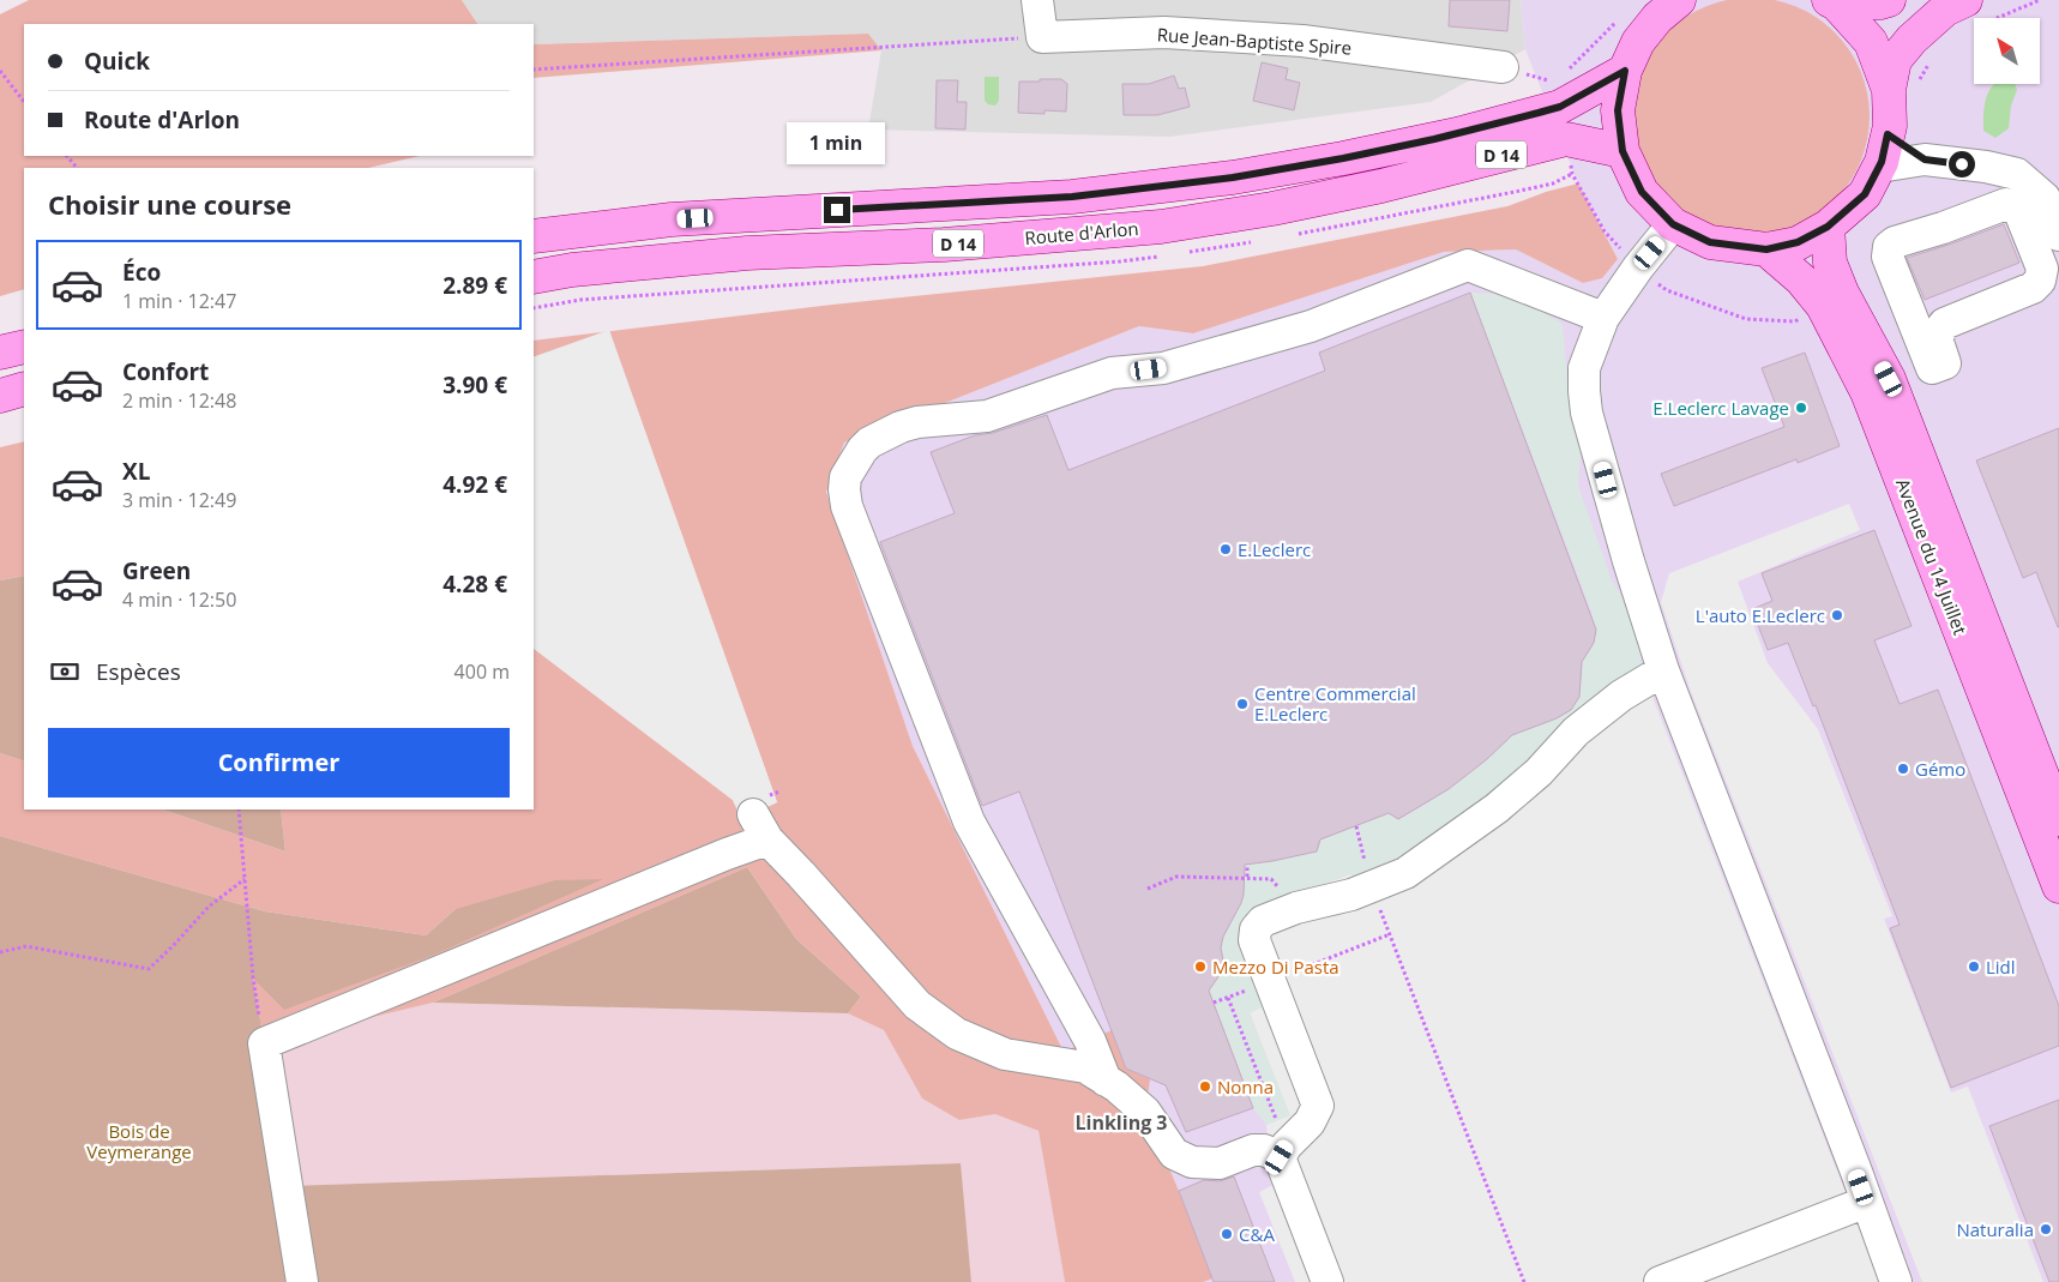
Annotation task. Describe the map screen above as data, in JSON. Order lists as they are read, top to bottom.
{
  "streets": {
    "main road": ["D 14", "Route d'Arlon", "Avenue du 14 Juillet"],
    "street": ["Rue Jean-Baptiste Spire"]
  },
  "districts": ["Linkling 3"],
  "parks": ["Bois de Veymerange"],
  "places": [
    "E.Leclerc Lavage",
    "E.Leclerc",
    "L'auto E.Leclerc",
    "Centre Commercial E.Leclerc",
    "Gémo",
    "Mezzo Di Pasta",
    "Lidl",
    "Nonna",
    "Naturalia",
    "C&A"
  ],
  "north": "top left",
  "page": {
    "banner": ["Quick", "Route d'Arlon"],
    "bubble": "1 min",
    "heading": "Choisir une course",
    "list": [
      {
        "name": "Éco",
        "note": "1 min · 12:47",
        "value": "2.89 €"
      },
      {
        "name": "Confort",
        "note": "2 min · 12:48",
        "value": "3.90 €"
      },
      {
        "name": "XL",
        "note": "3 min · 12:49",
        "value": "4.92 €"
      },
      {
        "name": "Green",
        "note": "4 min · 12:50",
        "value": "4.28 €"
      }
    ],
    "pay": ["Espèces", "400 m"],
    "buttons": "Confirmer"
  }
}
